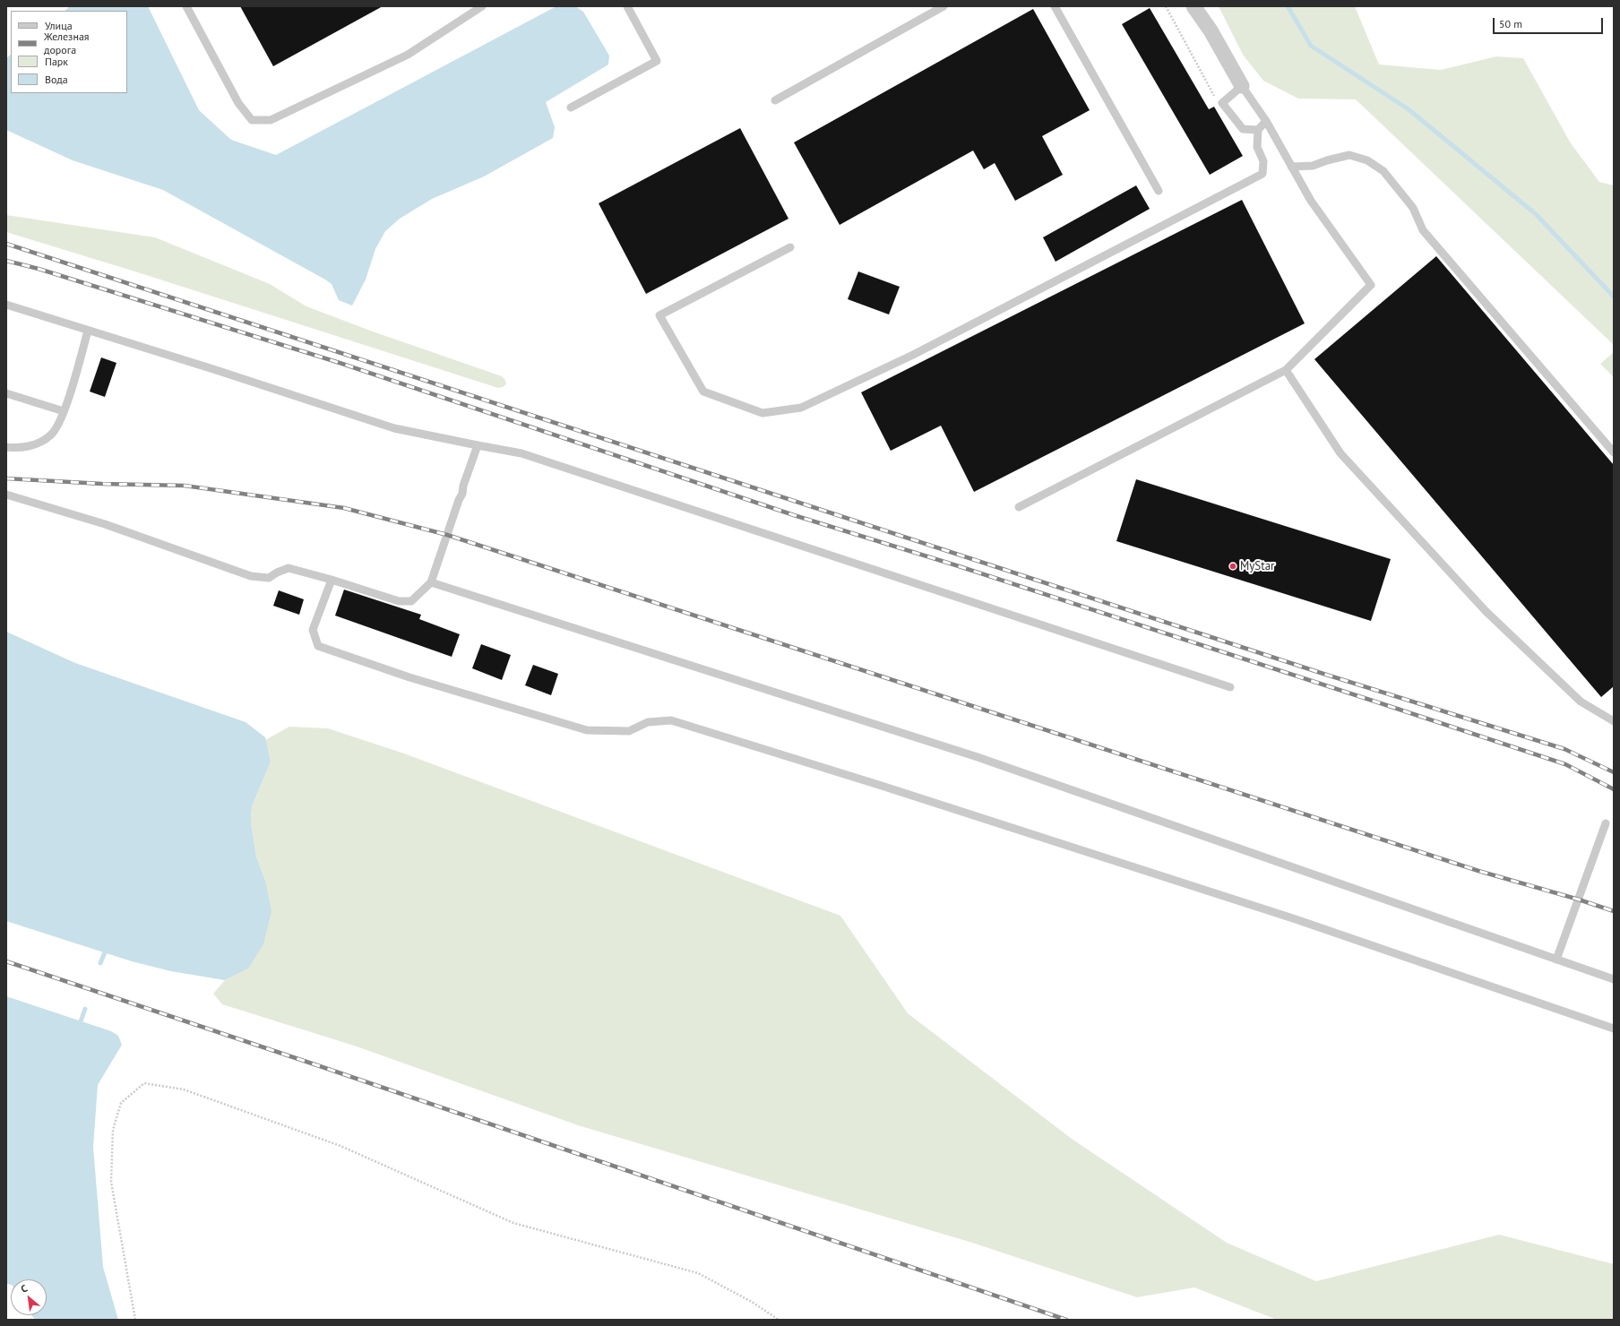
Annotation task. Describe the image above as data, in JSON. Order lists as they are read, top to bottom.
{
  "places": ["MyStar"],
  "legend": [
    "Улица",
    "Железная дорога",
    "Парк",
    "Вода"
  ],
  "scale_bar": "50 m",
  "north": "top left"
}
